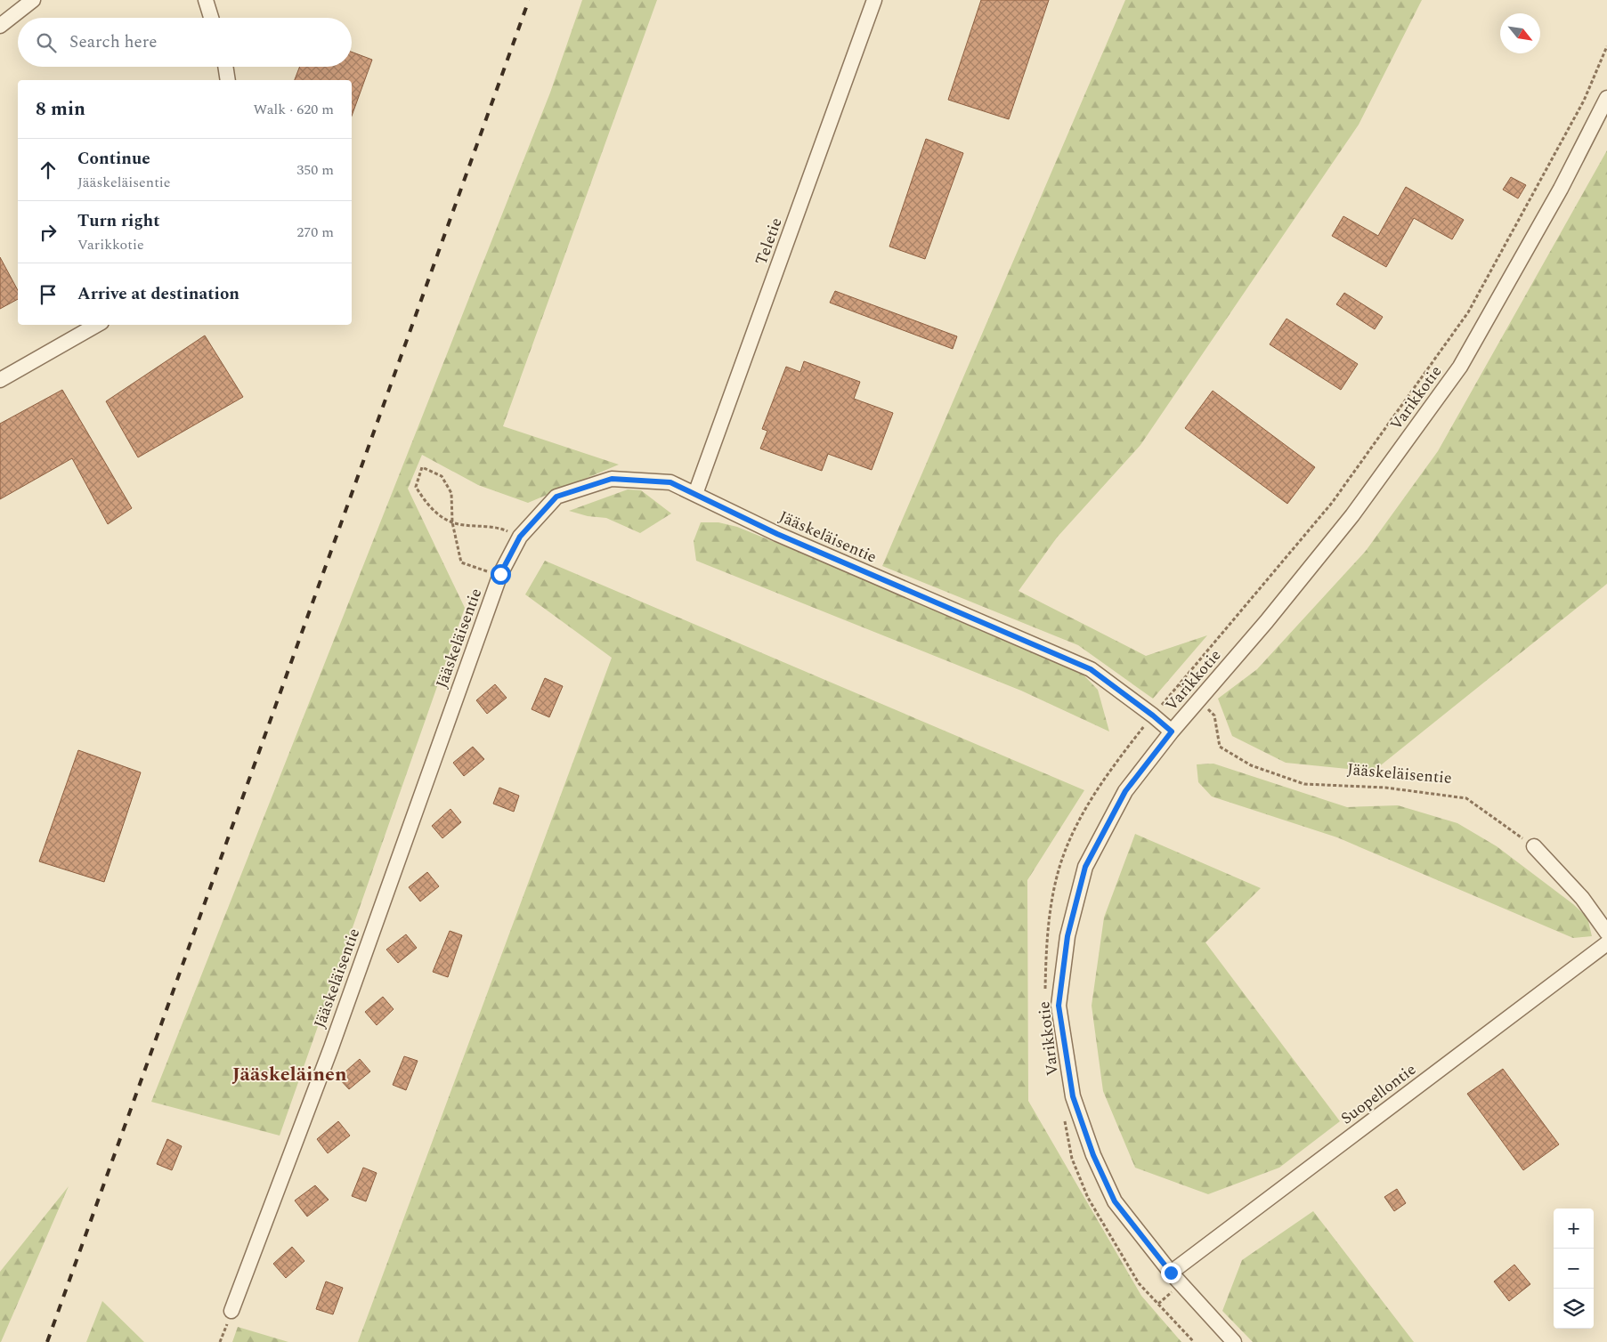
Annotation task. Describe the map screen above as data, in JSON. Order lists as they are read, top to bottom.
{
  "streets": {
    "street": [
      "Teletie",
      "Varikkotie",
      "Jääskeläisentie",
      "Suopellontie"
    ]
  },
  "crossings": [
    ["Teletie", "Jääskeläisentie"],
    ["Varikkotie", "Jääskeläisentie"],
    ["Varikkotie", "Suopellontie"]
  ],
  "districts": ["Jääskeläinen"],
  "north": "bottom right",
  "page": {
    "search": "Search here",
    "heading": ["8 min", "Walk · 620 m"],
    "list": [
      ["Continue", "Jääskeläisentie", "350 m"],
      ["Turn right", "Varikkotie", "270 m"],
      "Arrive at destination"
    ],
    "map_buttons": ["+", "−"]
  }
}
